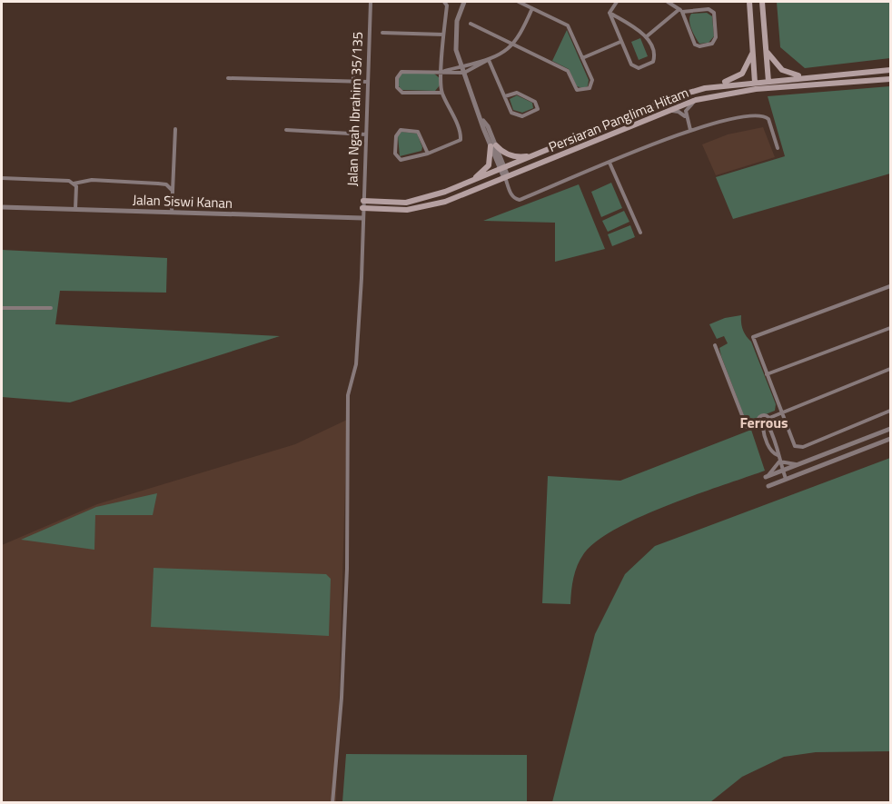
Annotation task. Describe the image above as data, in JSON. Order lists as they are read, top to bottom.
{
  "streets": {
    "main road": ["Persiaran Panglima Hitam"],
    "street": ["Jalan Ngah Ibrahim 35/135", "Jalan Siswi Kanan"]
  },
  "crossings": [
    ["Jalan Ngah Ibrahim 35/135", "Persiaran Panglima Hitam"],
    ["Jalan Ngah Ibrahim 35/135", "Jalan Siswi Kanan"]
  ],
  "districts": ["Ferrous"]
}
